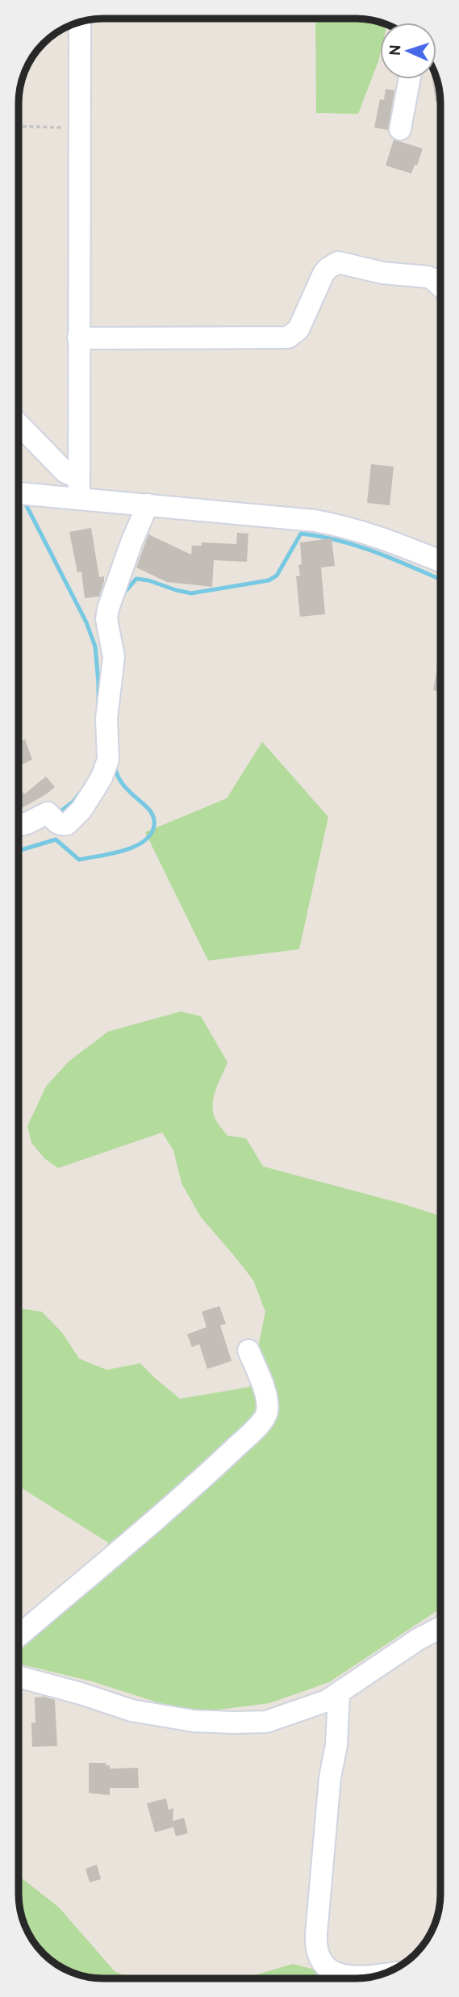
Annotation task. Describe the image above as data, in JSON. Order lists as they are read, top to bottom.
{
  "north": "left"
}
